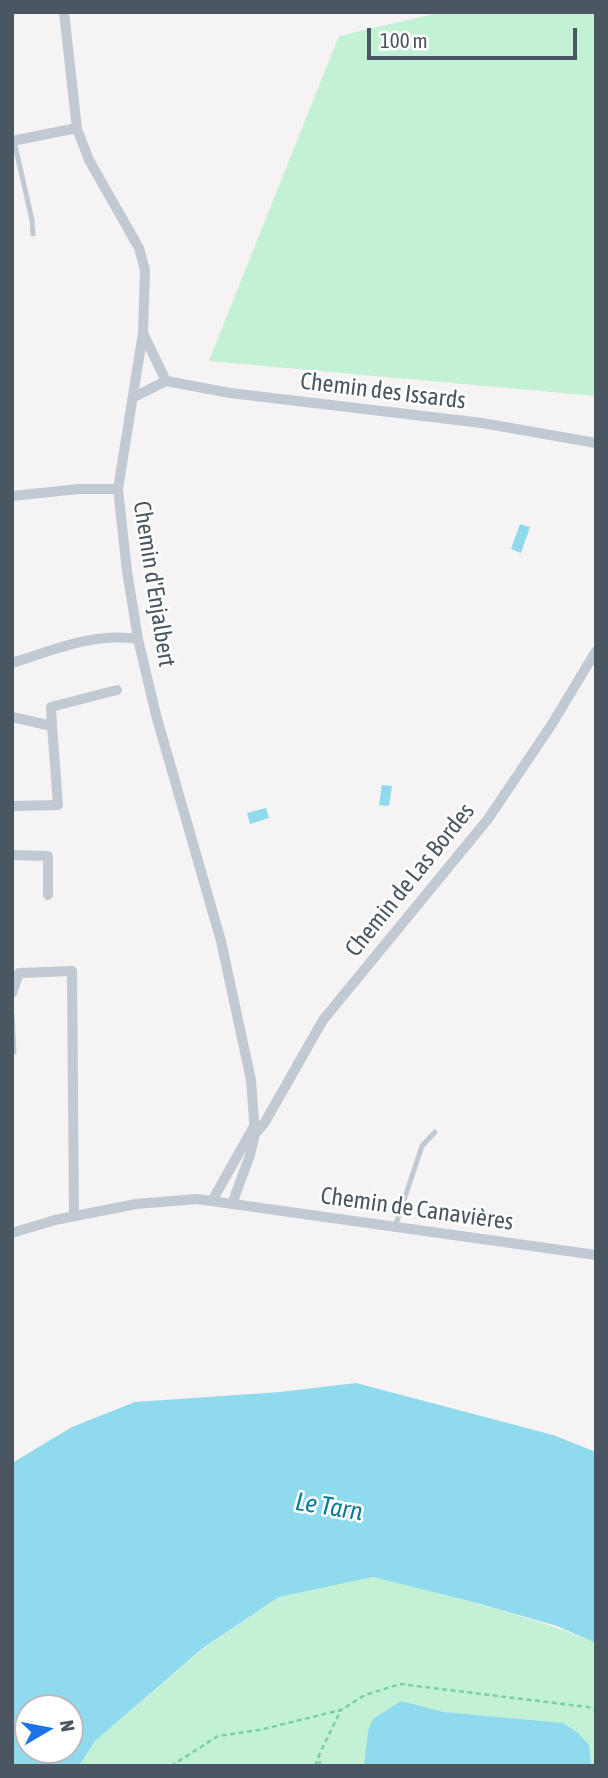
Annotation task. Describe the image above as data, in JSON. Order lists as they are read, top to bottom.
{
  "streets": {
    "street": [
      "Chemin des Issards",
      "Chemin d'Enjalbert",
      "Chemin de Las Bordes",
      "Chemin de Canavières"
    ]
  },
  "crossings": [
    ["Chemin d'Enjalbert", "Chemin de Las Bordes"],
    ["Chemin d'Enjalbert", "Chemin de Canavières"]
  ],
  "water": ["Le Tarn"],
  "scale_bar": "100 m",
  "north": "right"
}
